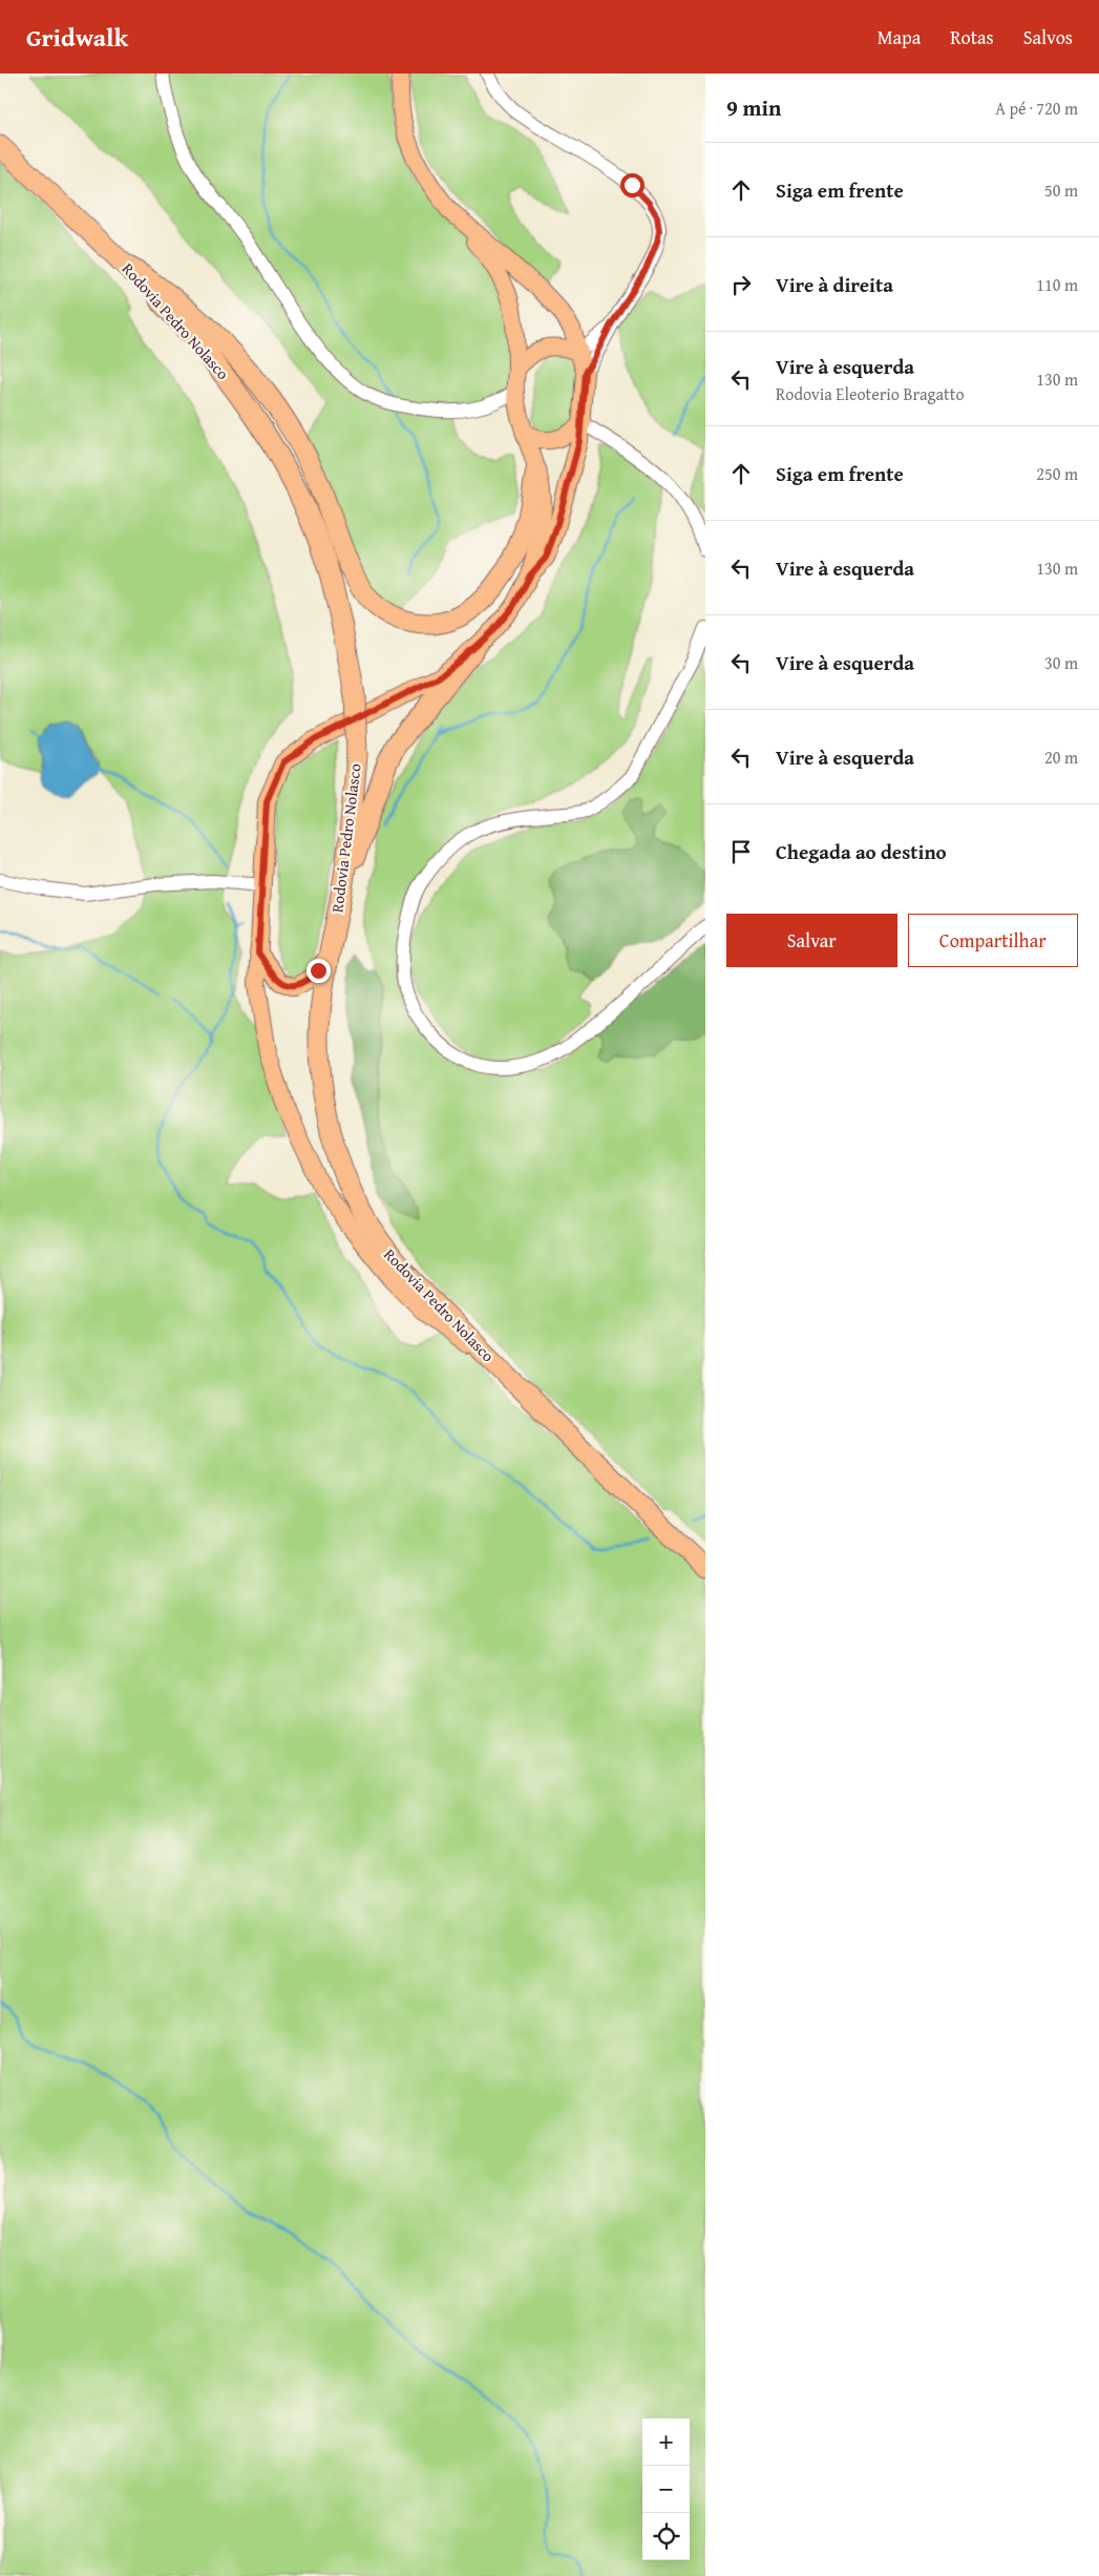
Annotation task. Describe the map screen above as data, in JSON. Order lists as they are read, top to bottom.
{
  "streets": {
    "highway": ["Rodovia Pedro Nolasco"]
  },
  "page": {
    "header": "Gridwalk",
    "nav": ["Mapa", "Rotas", "Salvos"],
    "heading": ["9 min", "A pé · 720 m"],
    "list": [
      ["Siga em frente", "50 m"],
      ["Vire à direita", "110 m"],
      ["Vire à esquerda", "Rodovia Eleoterio Bragatto", "130 m"],
      ["Siga em frente", "250 m"],
      ["Vire à esquerda", "130 m"],
      ["Vire à esquerda", "30 m"],
      ["Vire à esquerda", "20 m"],
      "Chegada ao destino"
    ],
    "buttons": ["Salvar", "Compartilhar"],
    "map_buttons": ["+", "−"]
  }
}
